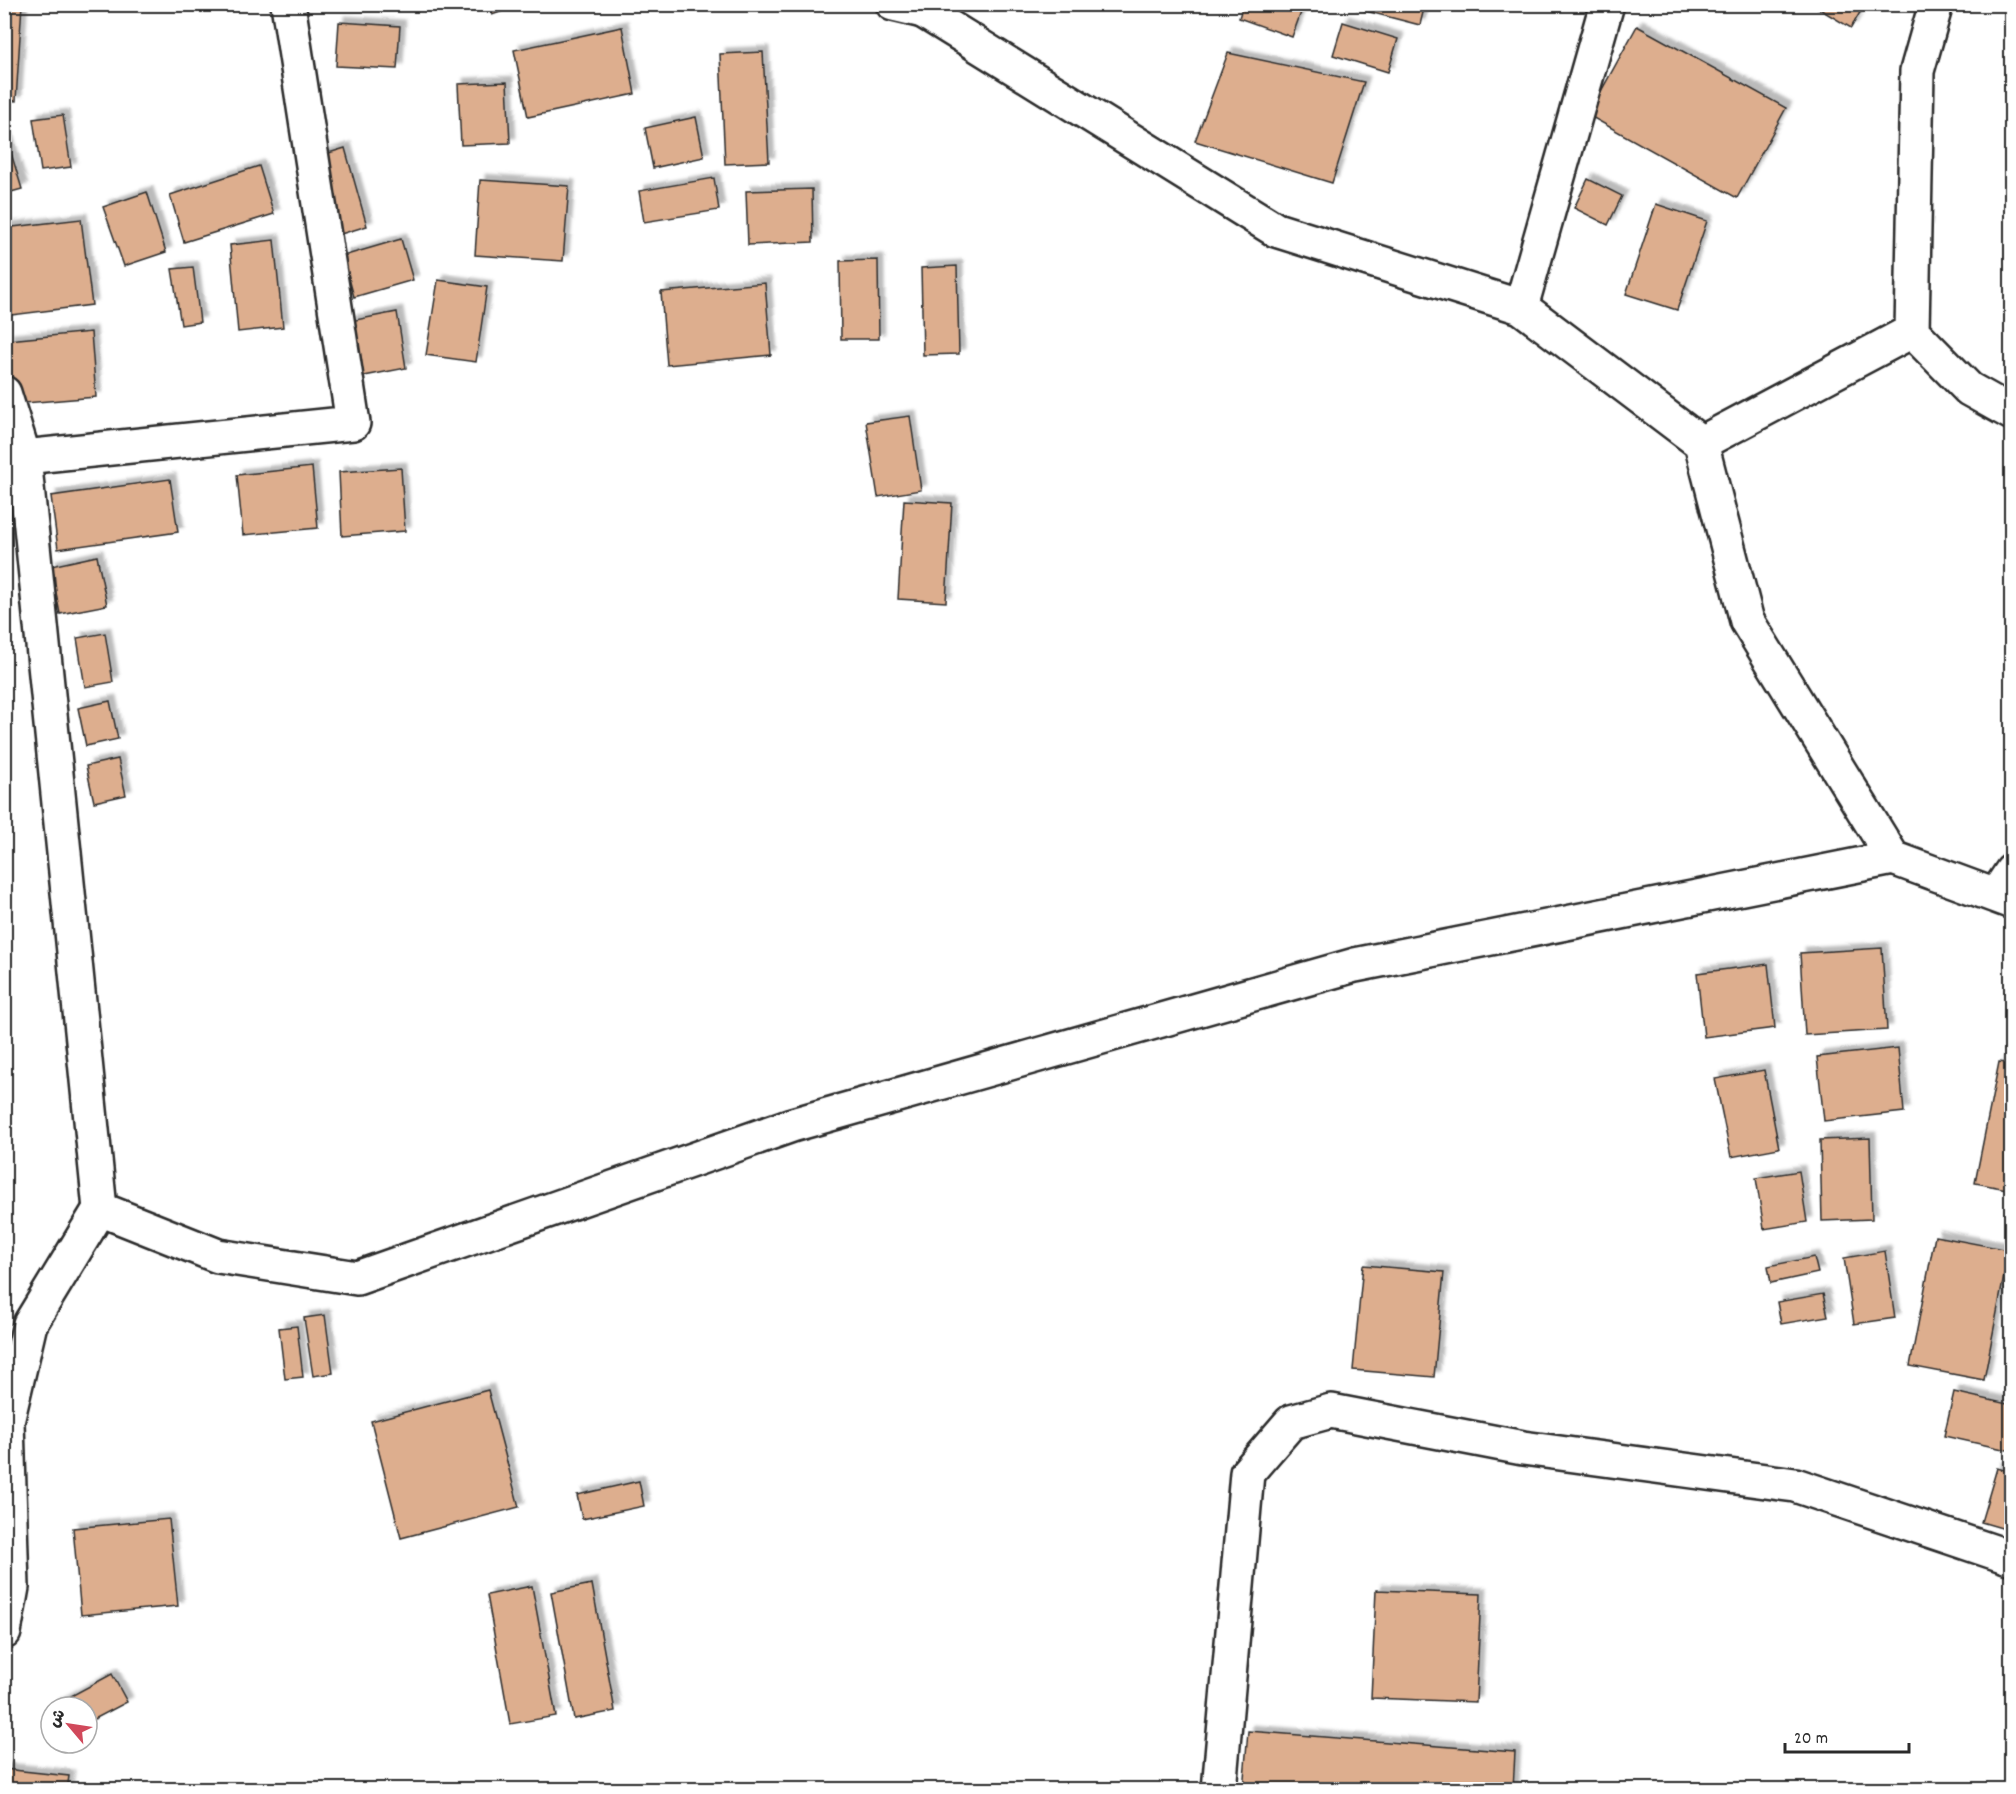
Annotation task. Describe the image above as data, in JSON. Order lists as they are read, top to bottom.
{
  "scale_bar": "20 m",
  "north": "top left"
}
